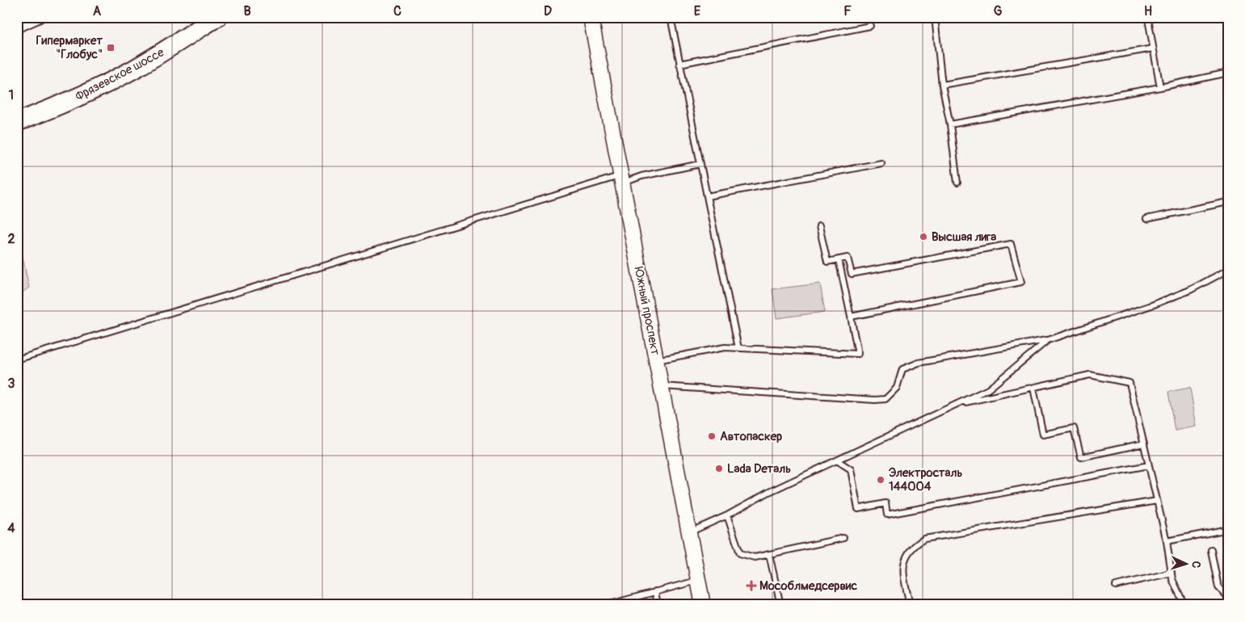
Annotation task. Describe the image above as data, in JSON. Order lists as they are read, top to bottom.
{
  "streets": {
    "highway": ["Фрязевское шоссе"],
    "main road": ["Южный проспект"]
  },
  "places": {
    "transit": ["Гипермаркет \"Глобус\""],
    "other": [
      "Высшая лига",
      "Автопаскер",
      "Lada Dеталь",
      "Электросталь 144004"
    ],
    "health": ["Мособлмедсервис"]
  },
  "north": "right",
  "grid": {
    "columns": [
      "A",
      "B",
      "C",
      "D",
      "E",
      "F",
      "G",
      "H"
    ],
    "rows": [
      "1",
      "2",
      "3",
      "4"
    ]
  }
}
